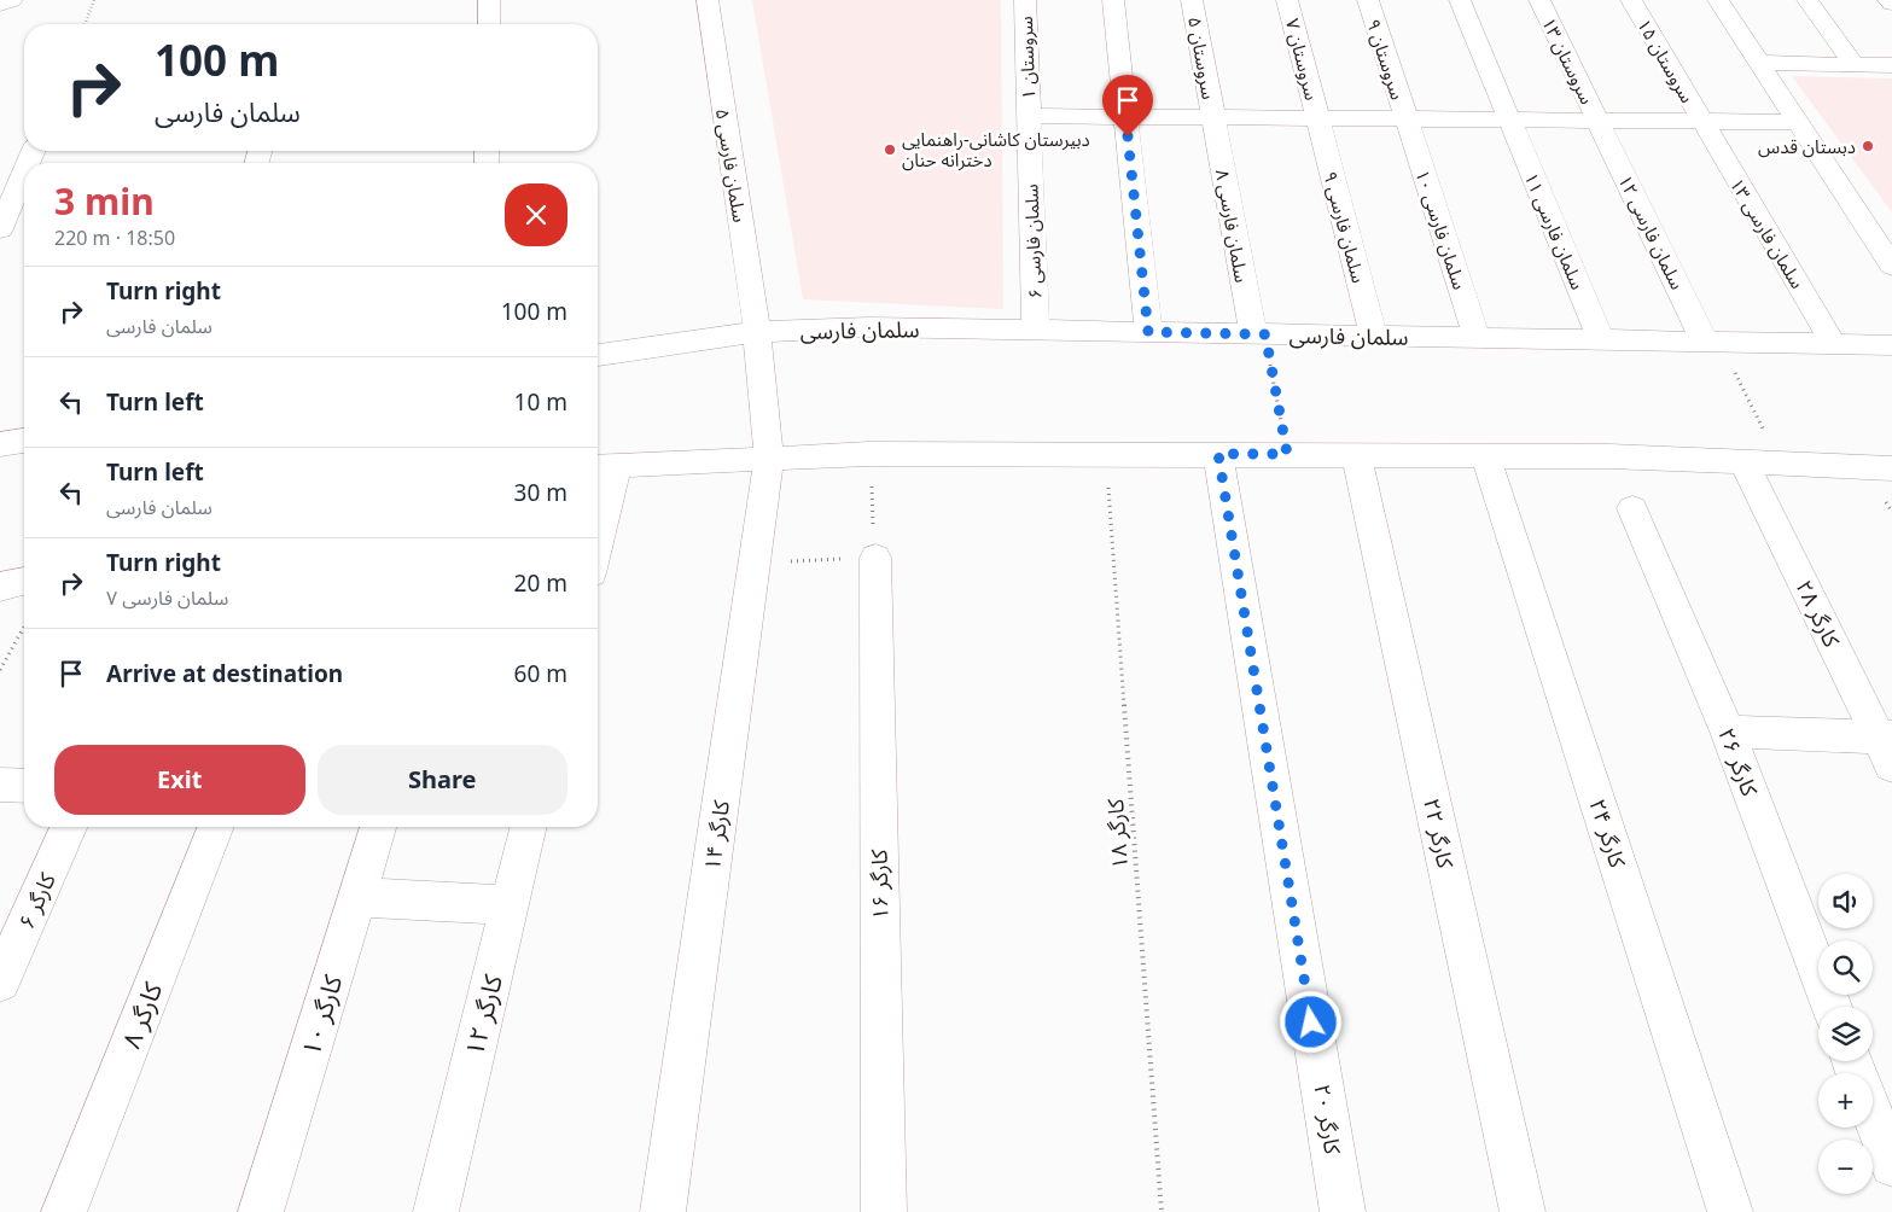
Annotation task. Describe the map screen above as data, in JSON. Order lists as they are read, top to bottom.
{
  "streets": {
    "street": [
      "سروستان ۱",
      "سروستان ۵",
      "سروستان ۷",
      "سروستان ۹",
      "سروستان ۱۳",
      "سروستان ۱۵",
      "سلمان فارسی ۵",
      "سلمان فارسی ۸",
      "سلمان فارسی ۹",
      "سلمان فارسی ۱۰",
      "سلمان فارسی ۱۱",
      "سلمان فارسی ۱۲",
      "سلمان فارسی ۱۳",
      "سلمان فارسی ۶",
      "سلمان فارسی",
      "کارگر ۲۸",
      "کارگر ۲۶",
      "کارگر ۲۲",
      "کارگر ۲۴",
      "کارگر ۱۴",
      "کارگر ۱۶",
      "کارگر ۶",
      "کارگر ۸",
      "کارگر ۱۰",
      "کارگر ۱۲",
      "کارگر ۲۰"
    ],
    "path": ["کارگر ۱۸"]
  },
  "crossings": [
    ["سروستان ۱", "سلمان فارسی ۶"],
    ["سروستان ۵", "سلمان فارسی ۸"],
    ["سروستان ۷", "سلمان فارسی ۹"],
    ["سروستان ۹", "سلمان فارسی ۱۰"],
    ["سروستان ۱۳", "سلمان فارسی ۱۲"],
    ["سروستان ۱۵", "سلمان فارسی ۱۳"],
    ["سلمان فارسی ۵", "سلمان فارسی"],
    ["سلمان فارسی ۵", "کارگر ۱۴"],
    ["سلمان فارسی ۸", "سلمان فارسی"],
    ["سلمان فارسی ۹", "سلمان فارسی"],
    ["سلمان فارسی ۱۰", "سلمان فارسی"],
    ["سلمان فارسی ۱۱", "سلمان فارسی"],
    ["سلمان فارسی ۱۲", "سلمان فارسی"],
    ["سلمان فارسی ۱۳", "سلمان فارسی"],
    ["سلمان فارسی ۶", "سلمان فارسی"]
  ],
  "places": ["دبستان قدس", "دبیرستان کاشانی-راهنمایی دخترانه حنان"],
  "page": {
    "turn": ["100 m", "سلمان فارسی"],
    "heading": ["3 min", "220 m · 18:50"],
    "list": [
      {
        "name": "Turn right",
        "note": "سلمان فارسی",
        "value": "100 m"
      },
      {
        "name": "Turn left",
        "value": "10 m"
      },
      {
        "name": "Turn left",
        "note": "سلمان فارسی",
        "value": "30 m"
      },
      {
        "name": "Turn right",
        "note": "سلمان فارسی ۷",
        "value": "20 m"
      },
      {
        "name": "Arrive at destination",
        "value": "60 m"
      }
    ],
    "buttons": ["Exit", "Share"],
    "map_buttons": ["+", "−"]
  }
}
